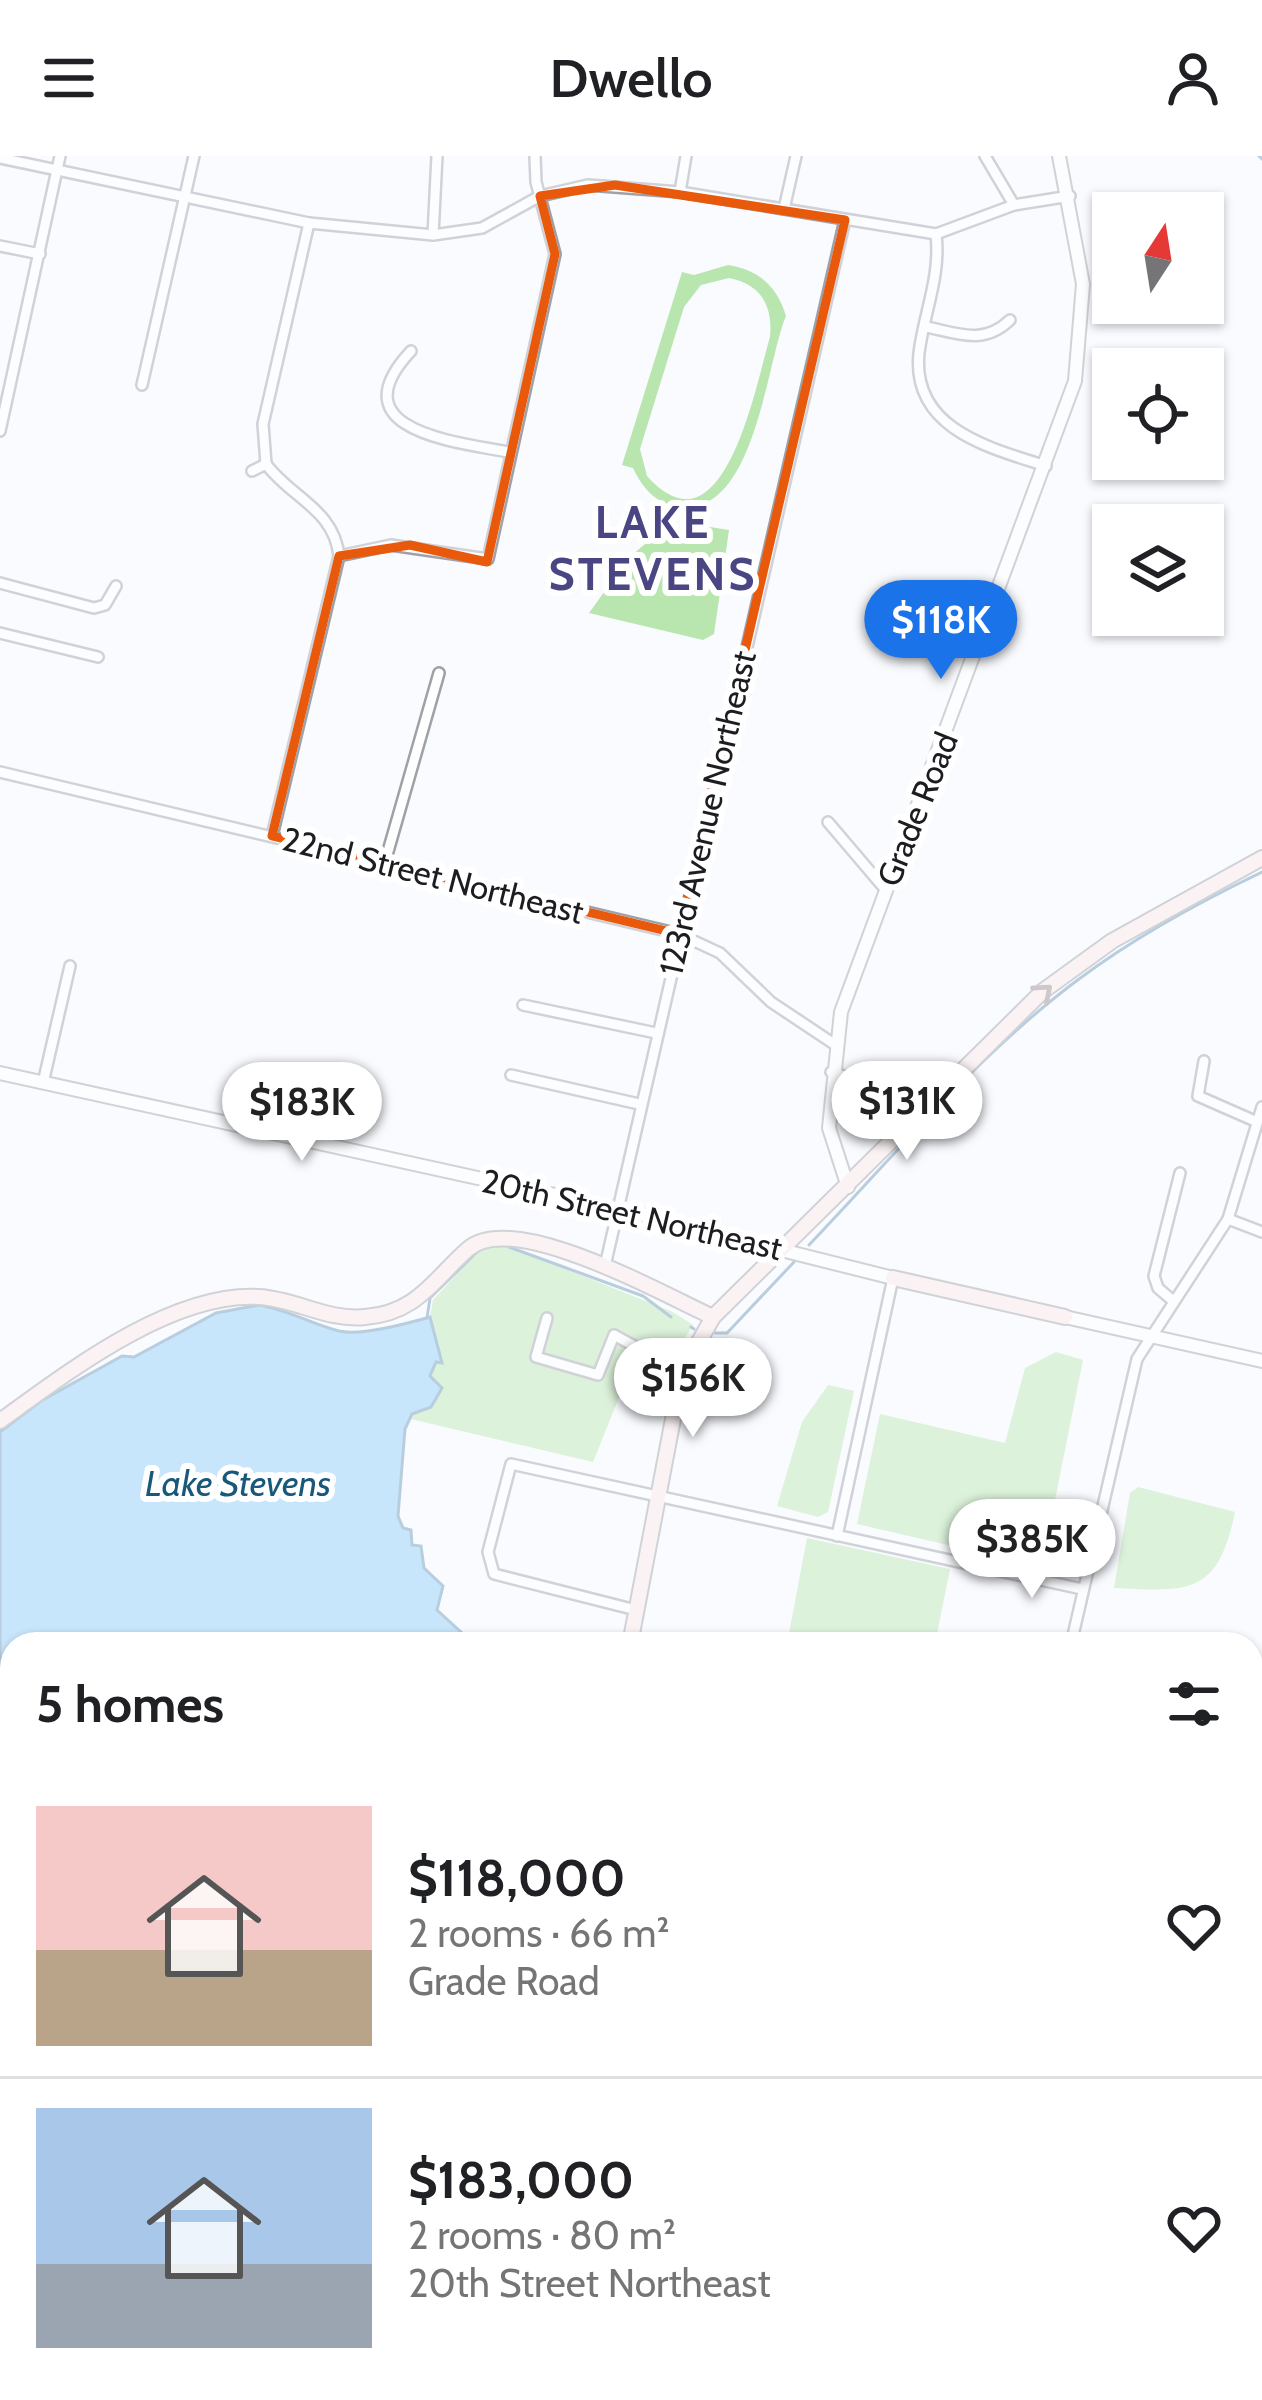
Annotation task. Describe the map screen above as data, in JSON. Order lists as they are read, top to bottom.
{
  "streets": {
    "main road": ["20th Street Northeast"],
    "street": ["Grade Road", "123rd Avenue Northeast", "22nd Street Northeast"]
  },
  "crossings": [
    ["Grade Road", "22nd Street Northeast"],
    ["123rd Avenue Northeast", "22nd Street Northeast"],
    ["123rd Avenue Northeast", "20th Street Northeast"]
  ],
  "districts": ["LAKE STEVENS"],
  "water": ["Lake Stevens"],
  "north": "top",
  "page": {
    "header": "Dwello",
    "price": [
      "$118K",
      "$131K",
      "$183K",
      "$156K",
      "$385K"
    ],
    "heading": "5 homes",
    "list": [
      {
        "name": "$118,000",
        "note": "2 rooms · 66 m² · Grade Road"
      },
      {
        "name": "$183,000",
        "note": "2 rooms · 80 m² · 20th Street Northeast"
      }
    ]
  }
}
